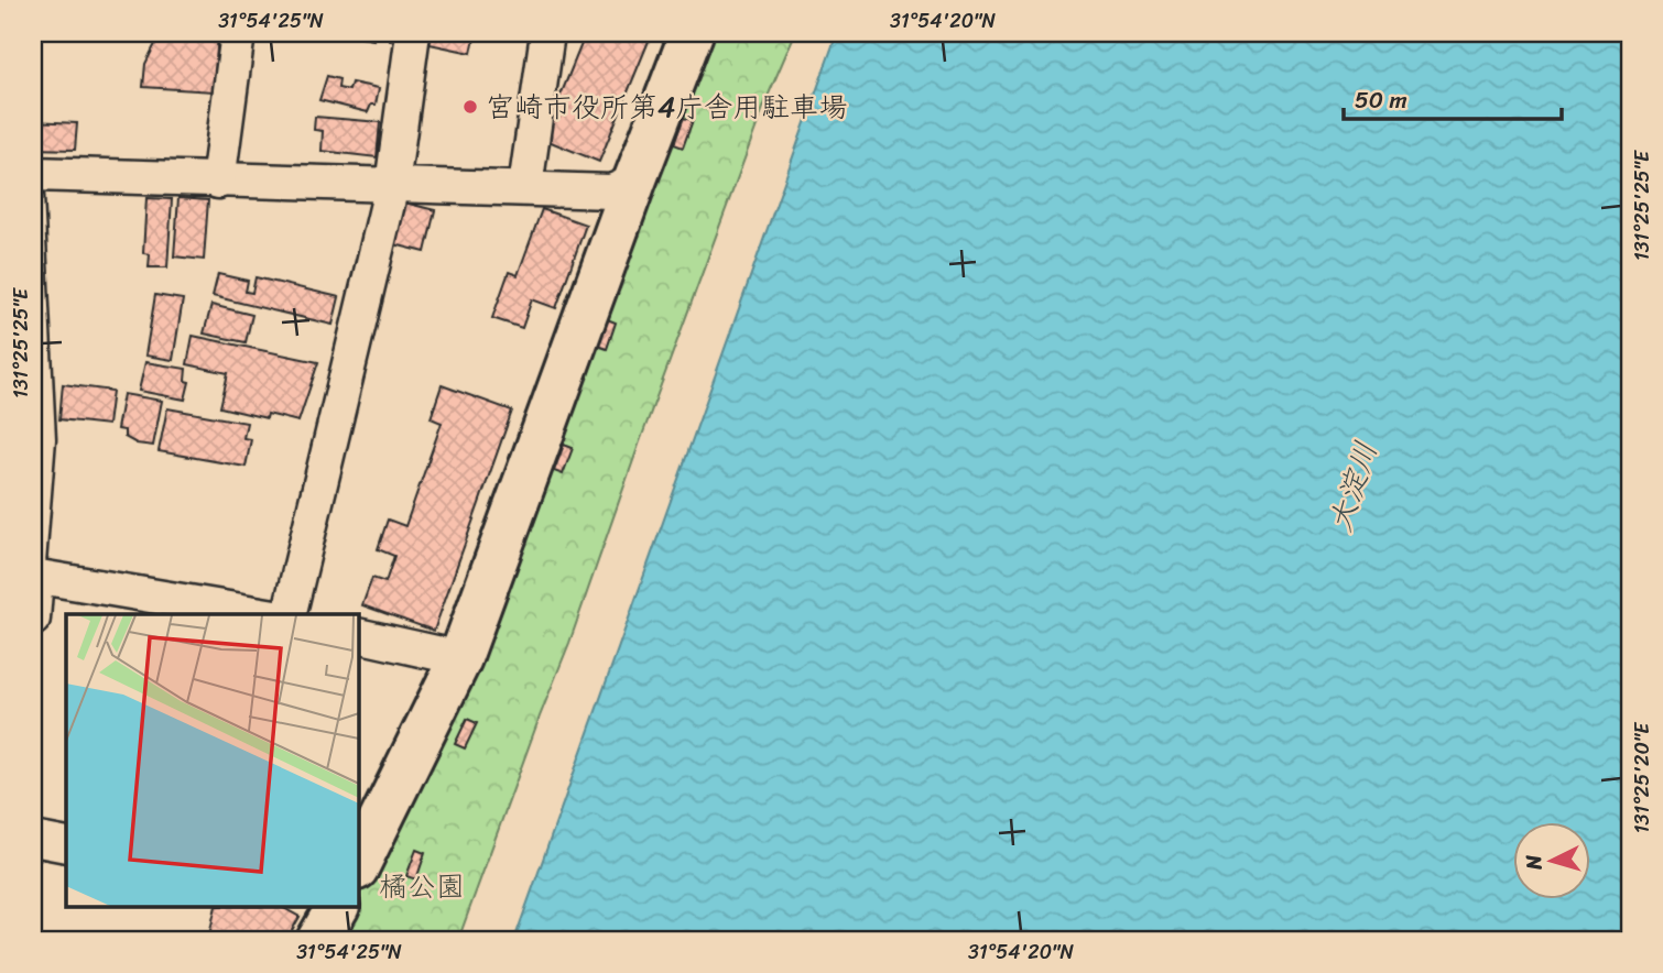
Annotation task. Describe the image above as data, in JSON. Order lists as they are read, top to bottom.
{
  "water": ["大淀川"],
  "parks": ["橘公園"],
  "places": ["宮崎市役所第4庁舎用駐車場"],
  "scale_bar": "50 m",
  "north": "left",
  "coordinates": [
    "31°54'25\"N",
    "31°54'20\"N",
    "131°25'25\"E",
    "131°25'20\"E"
  ]
}
